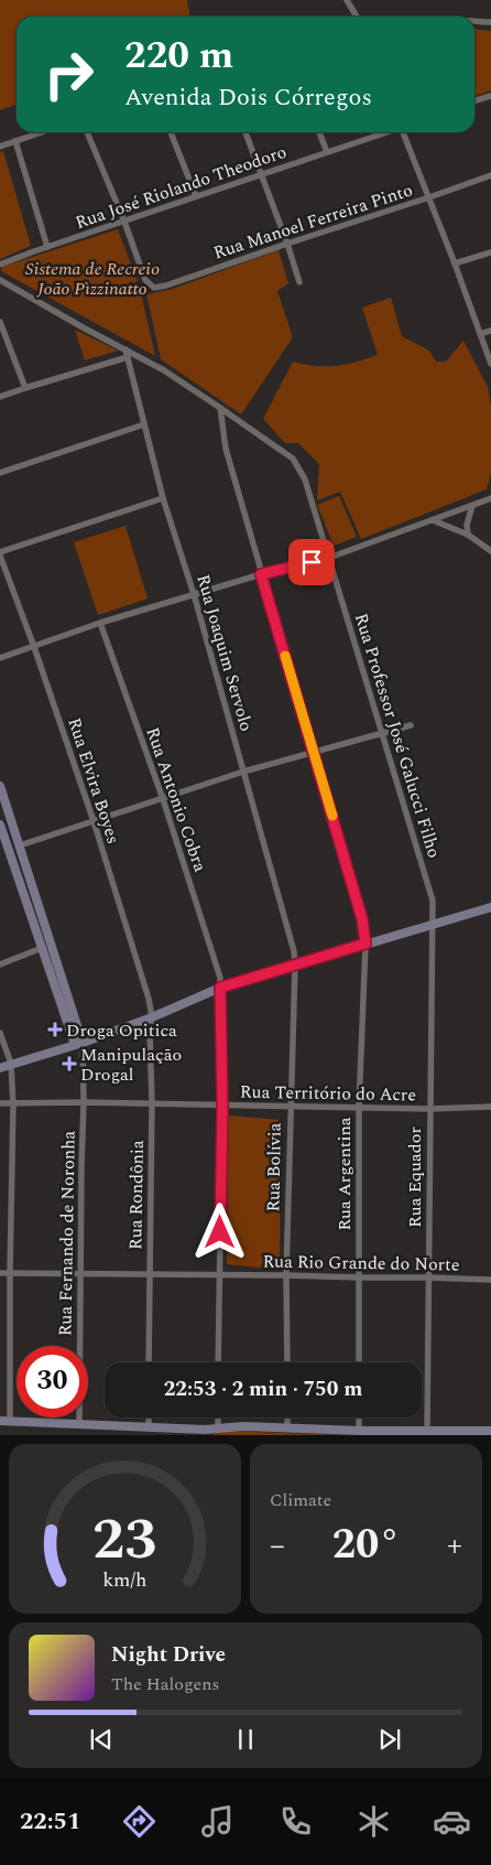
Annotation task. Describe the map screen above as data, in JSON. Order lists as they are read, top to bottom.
{
  "streets": {
    "street": [
      "Rua José Riolando Theodoro",
      "Rua Manoel Ferreira Pinto",
      "Rua Joaquim Servolo",
      "Rua Professor José Galucci Filho",
      "Rua Elvira Boyes",
      "Rua Antonio Cobra",
      "Rua Território do Acre",
      "Rua Bolívia",
      "Rua Argentina",
      "Rua Equador",
      "Rua Rondônia",
      "Rua Fernando de Noronha",
      "Rua Rio Grande do Norte"
    ]
  },
  "crossings": [
    ["Rua José Riolando Theodoro", "Rua Manoel Ferreira Pinto"],
    ["Rua Joaquim Servolo", "Rua Professor José Galucci Filho"],
    ["Rua Joaquim Servolo", "Rua Bolívia"],
    ["Rua Professor José Galucci Filho", "Rua Argentina"],
    ["Rua Professor José Galucci Filho", "Rua Equador"],
    ["Rua Elvira Boyes", "Rua Rondônia"],
    ["Rua Antonio Cobra", "Rua Território do Acre"],
    ["Rua Antonio Cobra", "Rua Rio Grande do Norte"],
    ["Rua Território do Acre", "Rua Bolívia"],
    ["Rua Território do Acre", "Rua Argentina"],
    ["Rua Território do Acre", "Rua Equador"],
    ["Rua Território do Acre", "Rua Rondônia"],
    ["Rua Território do Acre", "Rua Fernando de Noronha"],
    ["Rua Bolívia", "Rua Rio Grande do Norte"],
    ["Rua Argentina", "Rua Rio Grande do Norte"],
    ["Rua Equador", "Rua Rio Grande do Norte"],
    ["Rua Rondônia", "Rua Rio Grande do Norte"],
    ["Rua Fernando de Noronha", "Rua Rio Grande do Norte"]
  ],
  "parks": ["Sistema de Recreio João Pìzzinatto"],
  "places": {
    "health": ["Droga Opitica", "Manipulação Drogal"]
  },
  "page": {
    "turn": ["220 m", "Avenida Dois Córregos"],
    "limit": "30",
    "trip": "22:53 · 2 min · 750 m",
    "tile": "Climate",
    "heat": ["−", "20°", "+"],
    "song": ["Night Drive", "The Halogens"],
    "tabs": "22:51",
    "gauge": ["23", "km/h"]
  }
}
